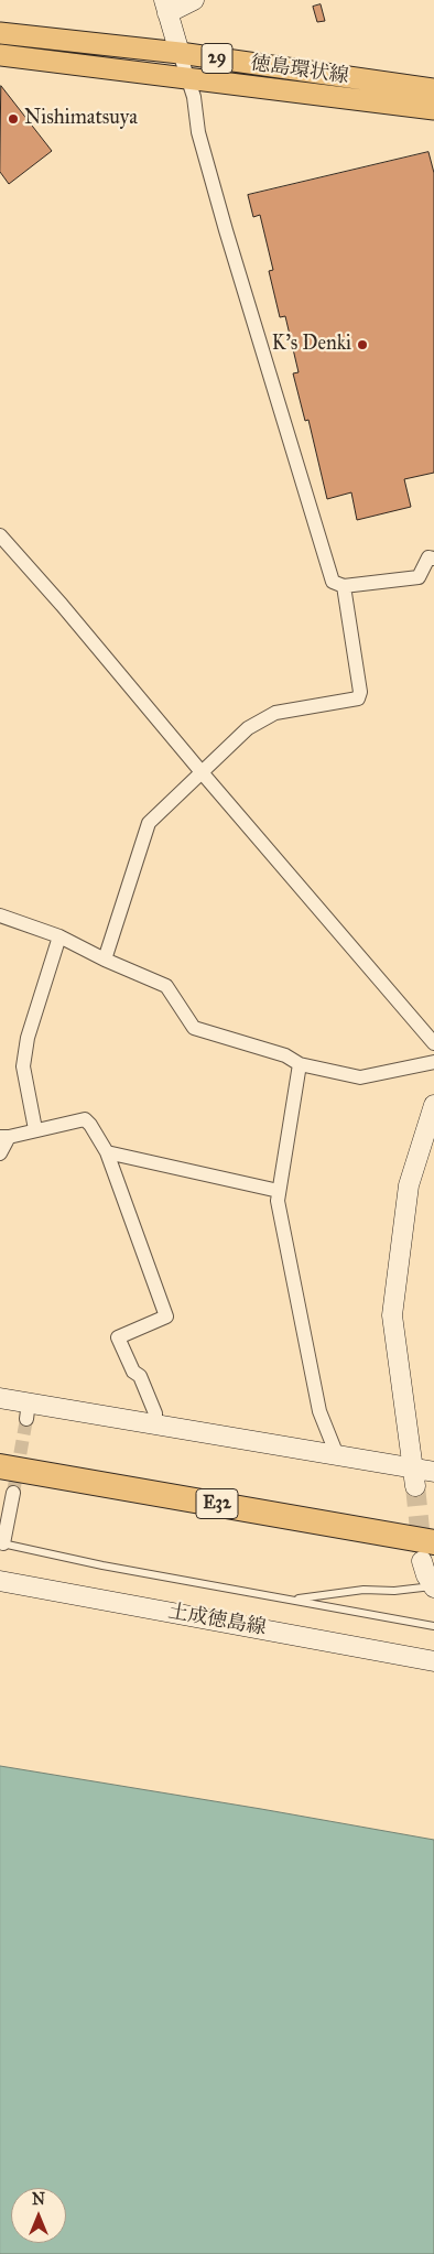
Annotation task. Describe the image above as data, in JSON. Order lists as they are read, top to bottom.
{
  "streets": {
    "highway": ["E32"],
    "main road": ["29", "徳島環状線"],
    "street": ["土成徳島線"]
  },
  "places": ["Nishimatsuya", "K's Denki"],
  "north": "top"
}
